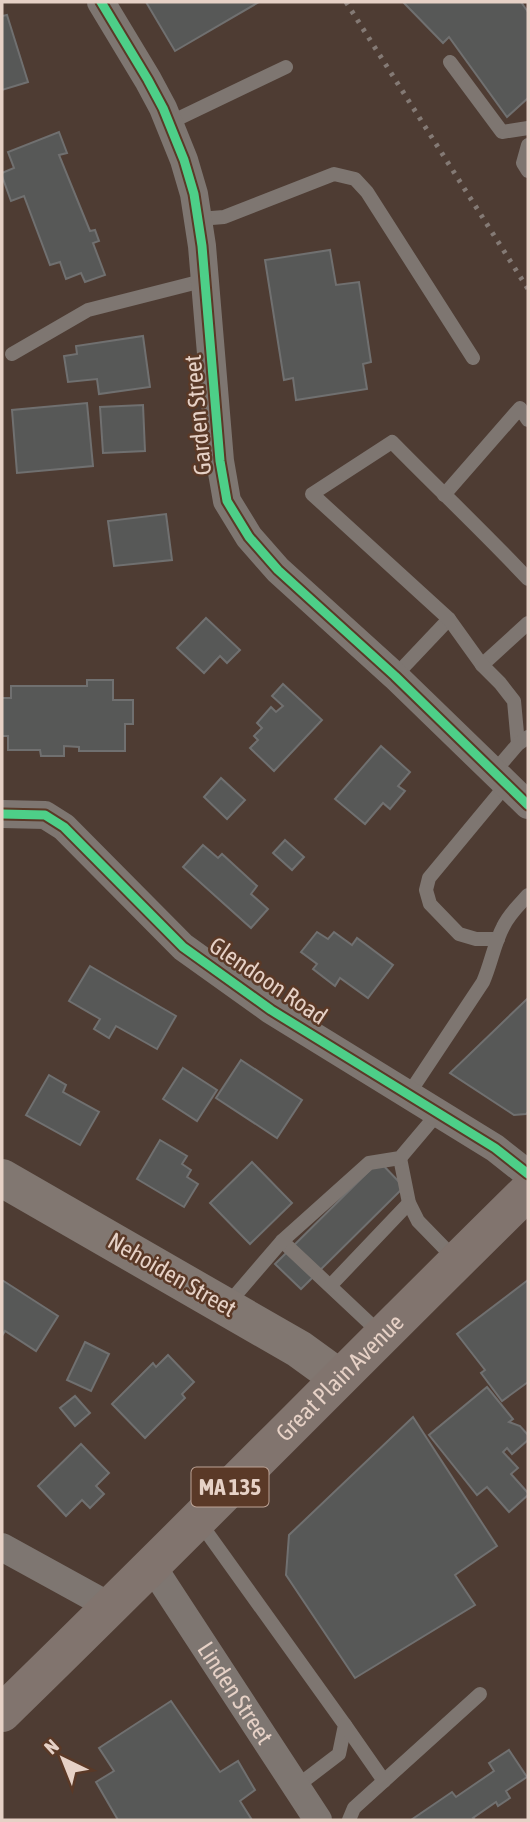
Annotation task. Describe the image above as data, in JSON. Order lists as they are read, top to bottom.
{
  "streets": {
    "main road": ["Great Plain Avenue", "MA 135"],
    "street": [
      "Garden Street",
      "Glendoon Road",
      "Nehoiden Street",
      "Linden Street"
    ]
  },
  "crossings": [
    ["Nehoiden Street", "Great Plain Avenue"],
    ["Great Plain Avenue", "Linden Street"]
  ],
  "north": "top left"
}
